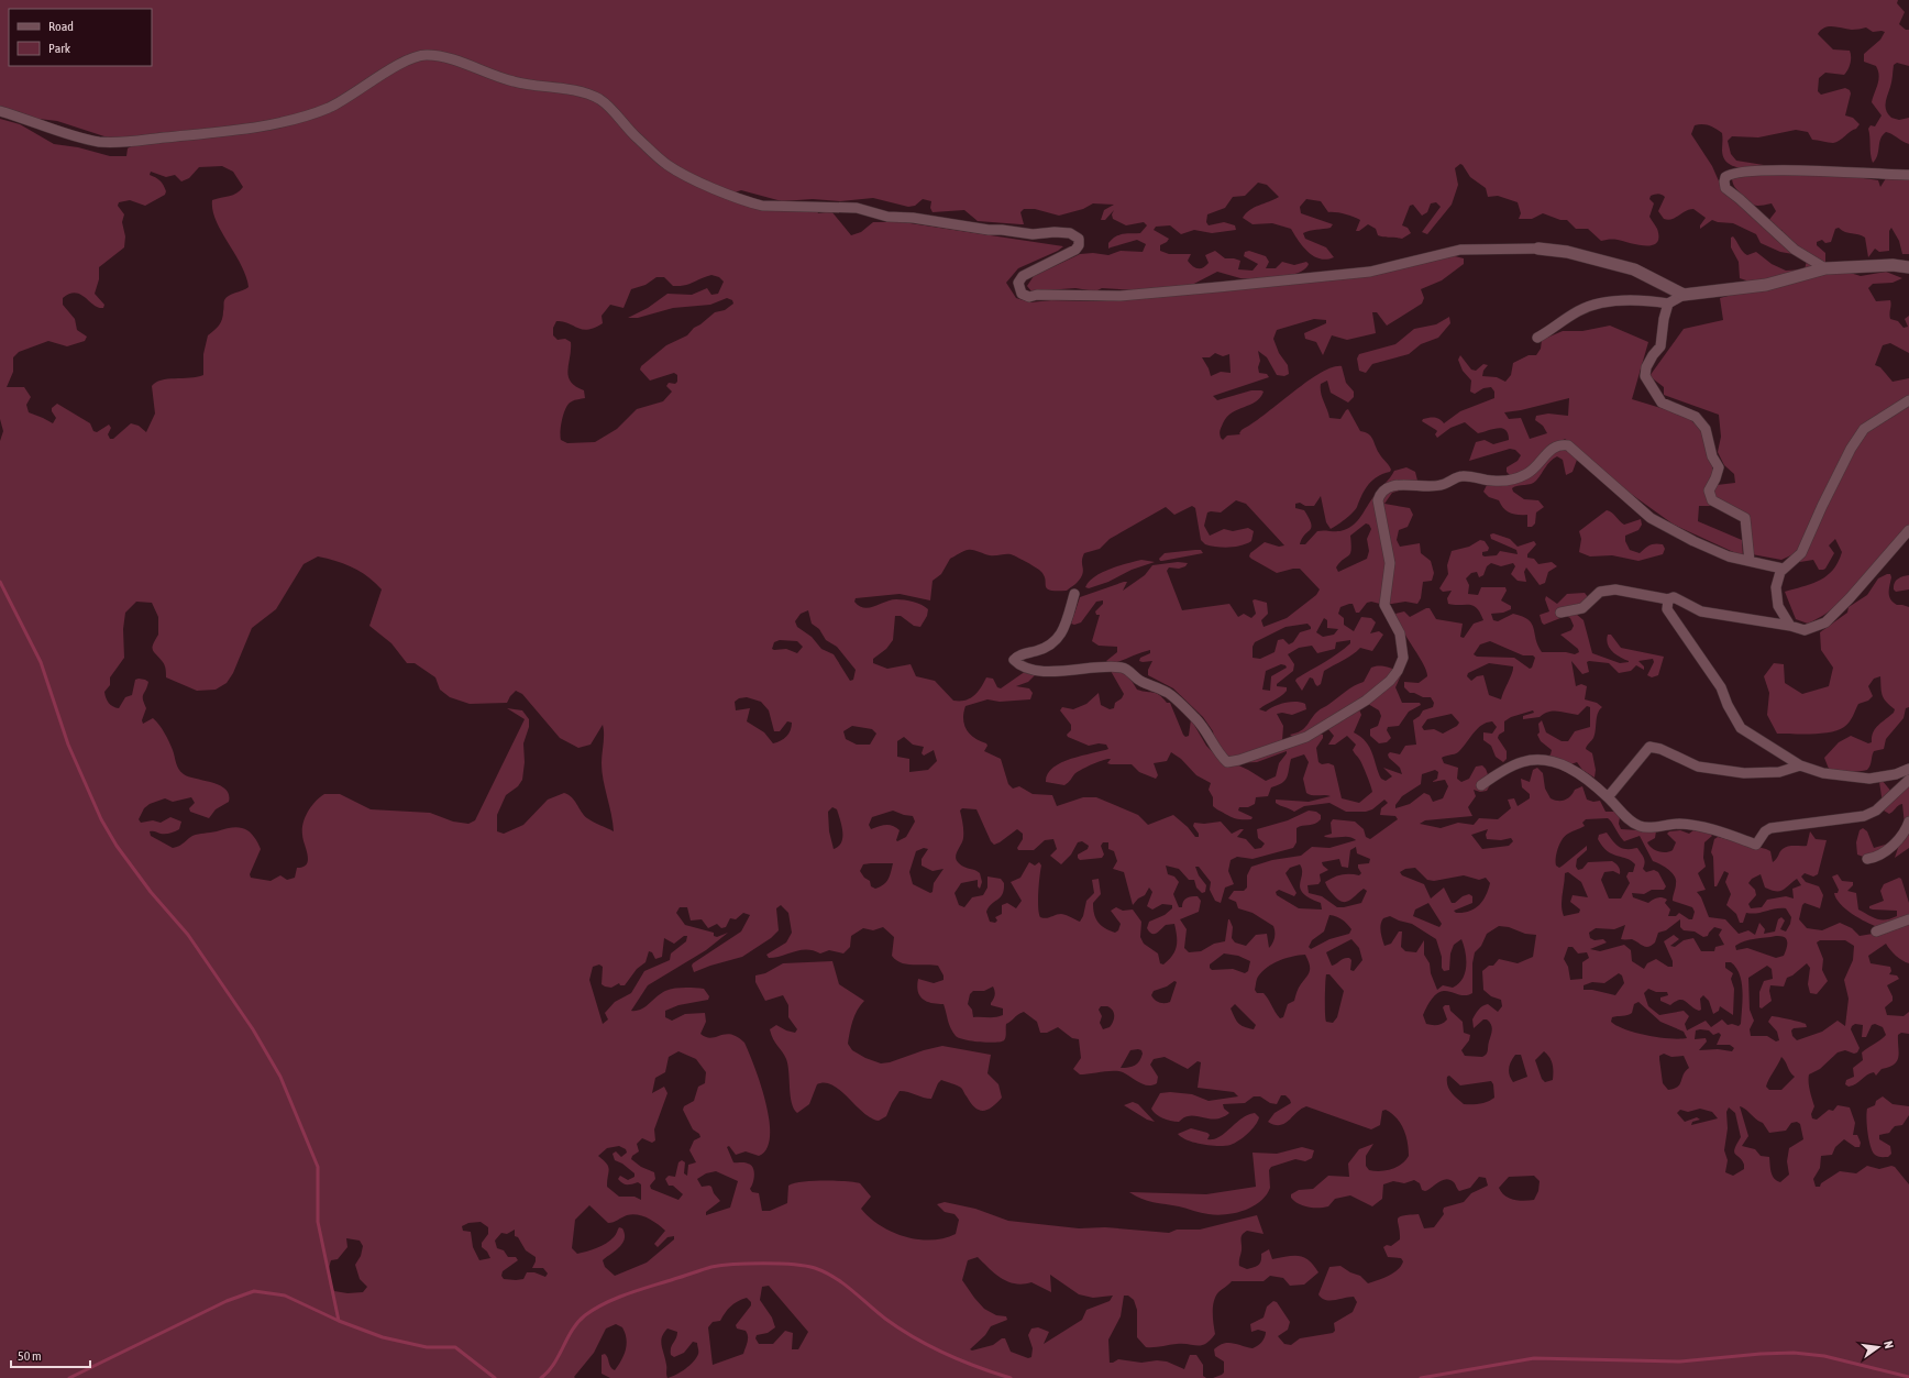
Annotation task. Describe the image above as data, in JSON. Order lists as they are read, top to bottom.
{
  "legend": ["Road", "Park"],
  "scale_bar": "50 m",
  "north": "right"
}
